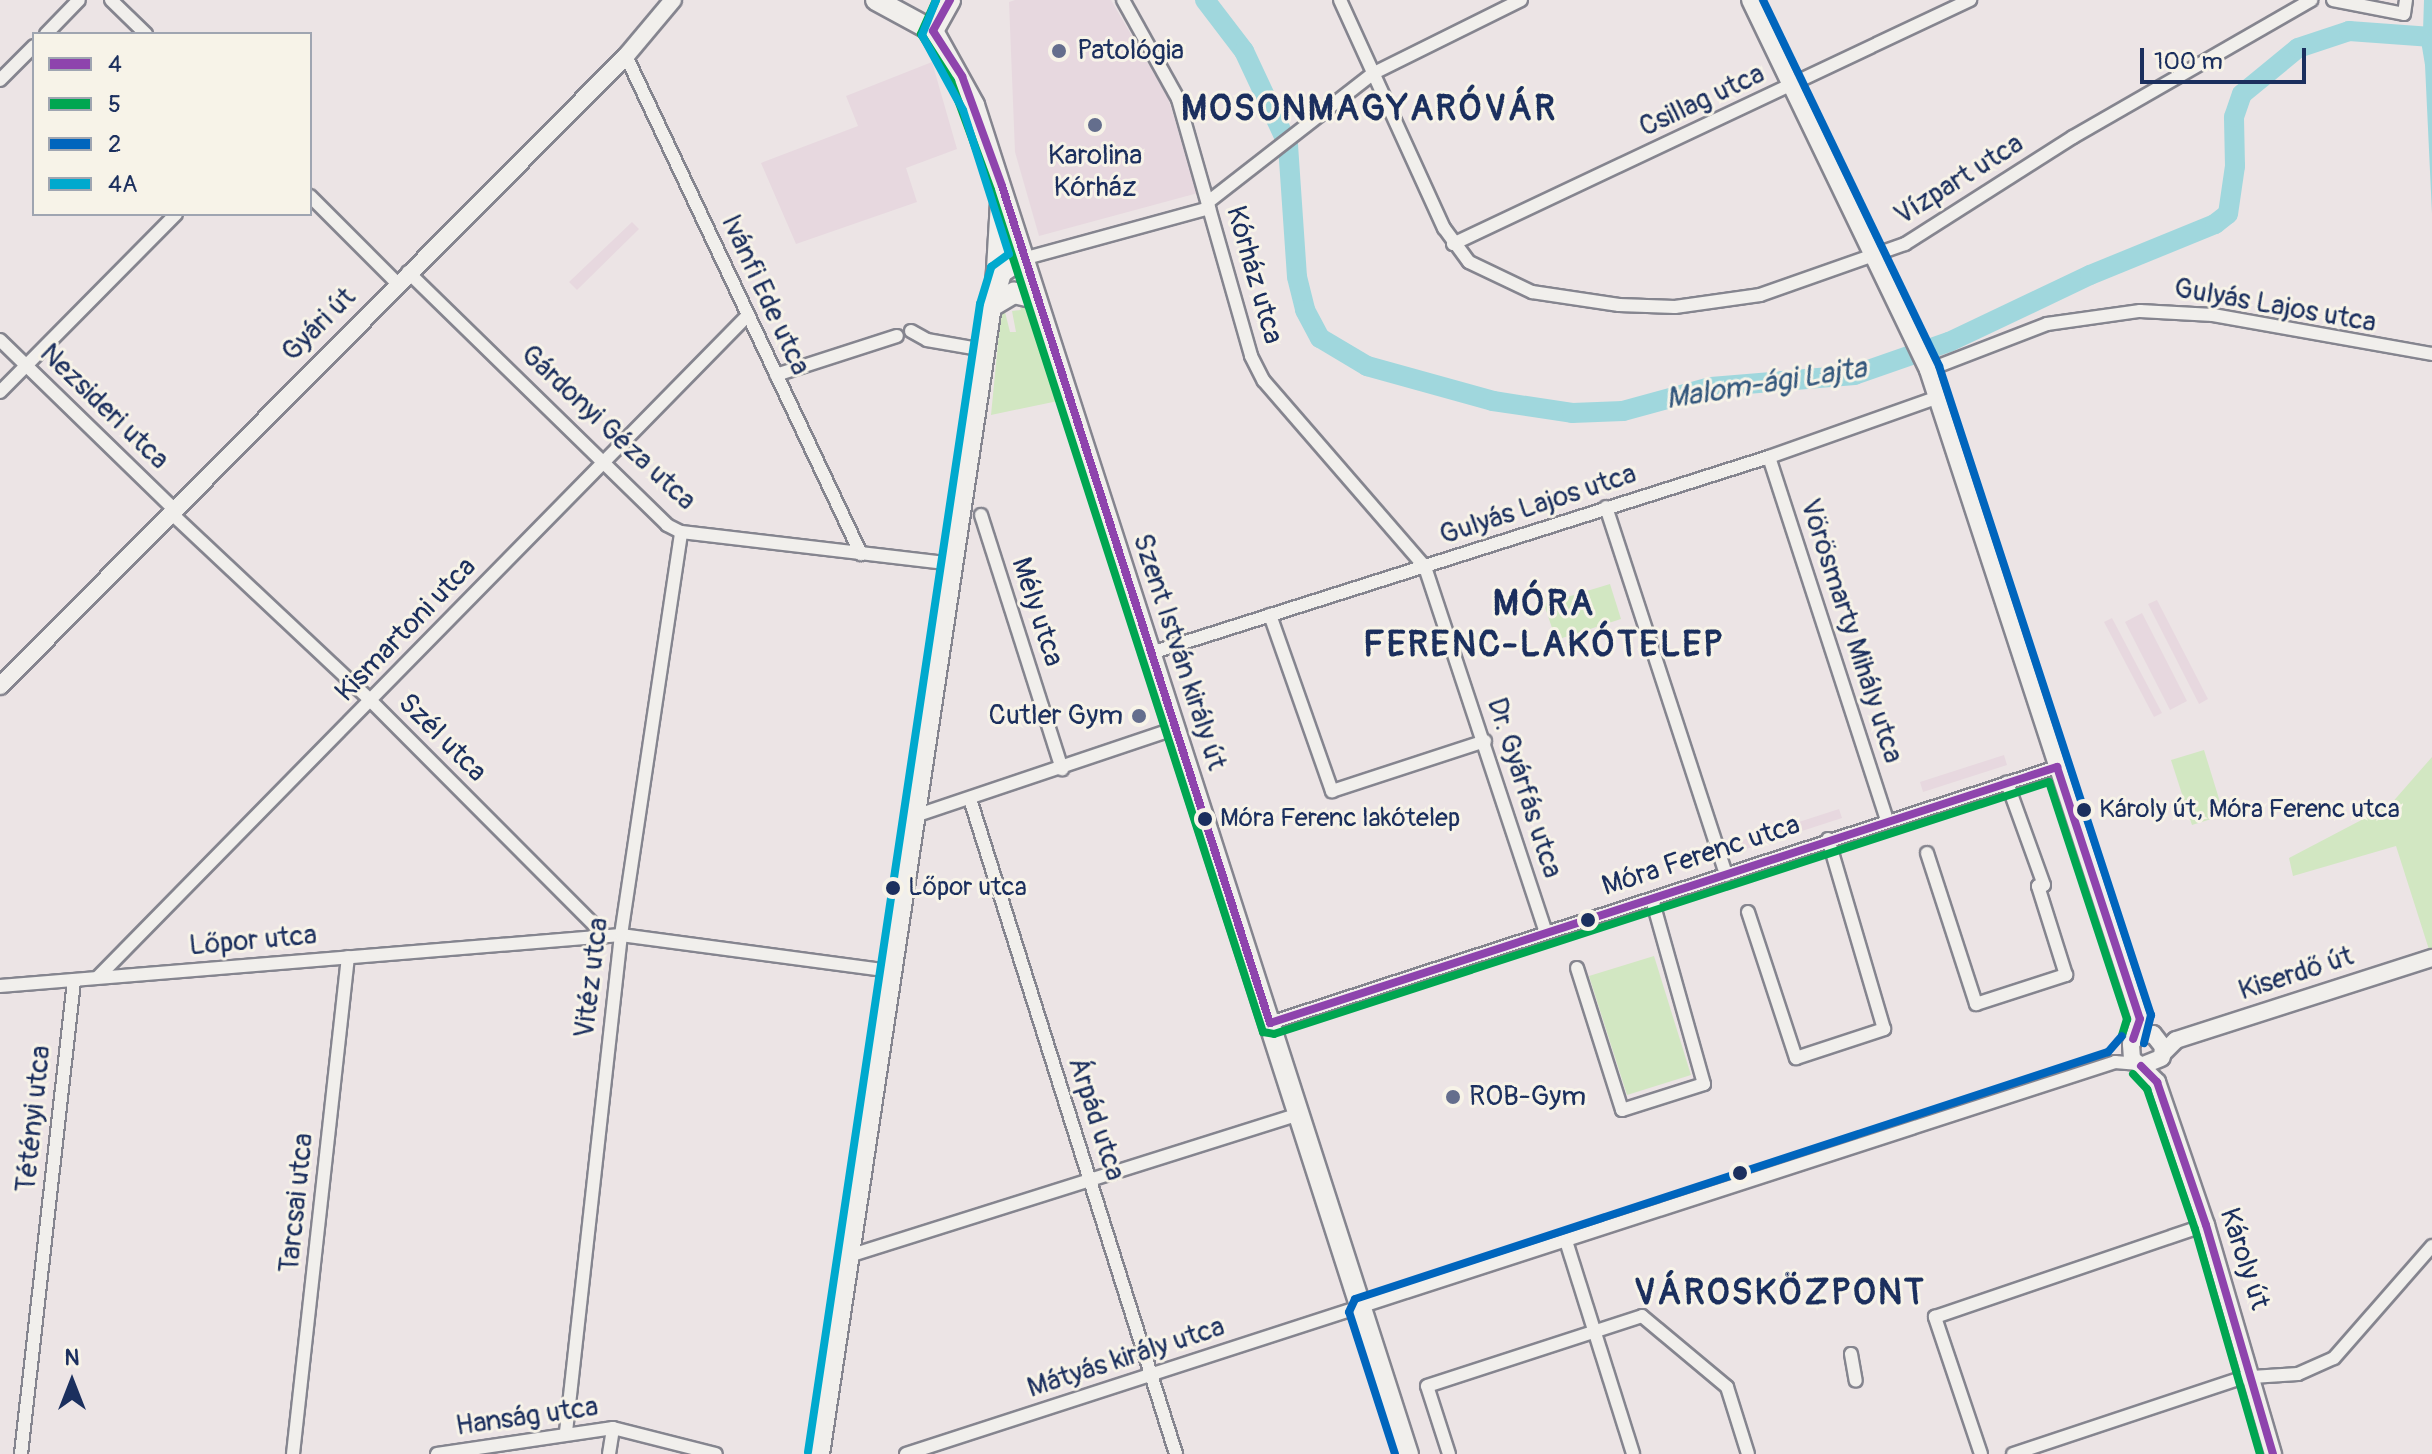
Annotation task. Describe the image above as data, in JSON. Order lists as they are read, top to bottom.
{
  "streets": {
    "main road": ["Szent István király út"],
    "street": [
      "Csillag utca",
      "Vízpart utca",
      "Kórház utca",
      "Ivánfi Ede utca",
      "Gulyás Lajos utca",
      "Gyári út",
      "Nezsideri utca",
      "Gárdonyi Géza utca",
      "Mély utca",
      "Kismartoni utca",
      "Vörösmarty Mihály utca",
      "Szél utca",
      "Dr. Gyárfás utca",
      "Móra Ferenc utca",
      "Lőpor utca",
      "Kiserdő út",
      "Vitéz utca",
      "Tétényi utca",
      "Árpád utca",
      "Tarcsai utca",
      "Károly út",
      "Mátyás király utca",
      "Hanság utca"
    ]
  },
  "crossings": [
    ["Csillag utca", "Vízpart utca"],
    ["Kórház utca", "Gulyás Lajos utca"],
    ["Kórház utca", "Dr. Gyárfás utca"],
    ["Ivánfi Ede utca", "Gyári út"],
    ["Ivánfi Ede utca", "Gárdonyi Géza utca"],
    ["Ivánfi Ede utca", "Kismartoni utca"],
    ["Gulyás Lajos utca", "Vörösmarty Mihály utca"],
    ["Gulyás Lajos utca", "Szent István király út"],
    ["Gulyás Lajos utca", "Dr. Gyárfás utca"],
    ["Gyári út", "Nezsideri utca"],
    ["Gyári út", "Gárdonyi Géza utca"],
    ["Gyári út", "Szél utca"],
    ["Nezsideri utca", "Szél utca"],
    ["Gárdonyi Géza utca", "Kismartoni utca"],
    ["Gárdonyi Géza utca", "Vitéz utca"],
    ["Kismartoni utca", "Szél utca"],
    ["Kismartoni utca", "Lőpor utca"],
    ["Vörösmarty Mihály utca", "Móra Ferenc utca"],
    ["Szent István király út", "Móra Ferenc utca"],
    ["Szent István király út", "Mátyás király utca"],
    ["Szél utca", "Lőpor utca"],
    ["Dr. Gyárfás utca", "Móra Ferenc utca"],
    ["Lőpor utca", "Vitéz utca"],
    ["Lőpor utca", "Tétényi utca"],
    ["Lőpor utca", "Tarcsai utca"],
    ["Kiserdő út", "Károly út"],
    ["Vitéz utca", "Hanság utca"],
    ["Árpád utca", "Mátyás király utca"]
  ],
  "districts": ["MOSONMAGYARÓVÁR", "MÓRA FERENC-LAKÓTELEP", "VÁROSKÖZPONT"],
  "water": ["Malom-ági Lajta"],
  "places": [
    "Patológia",
    "Karolina Kórház",
    "Cutler Gym",
    "Károly út, Móra Ferenc utca",
    "Móra Ferenc lakótelep",
    "Lőpor utca",
    "ROB-Gym"
  ],
  "lines": [
    "transit line 4",
    "transit line 5",
    "transit line 2",
    "transit line 4A"
  ],
  "legend": [
    "4",
    "5",
    "2",
    "4A"
  ],
  "scale_bar": "100 m",
  "north": "top"
}
